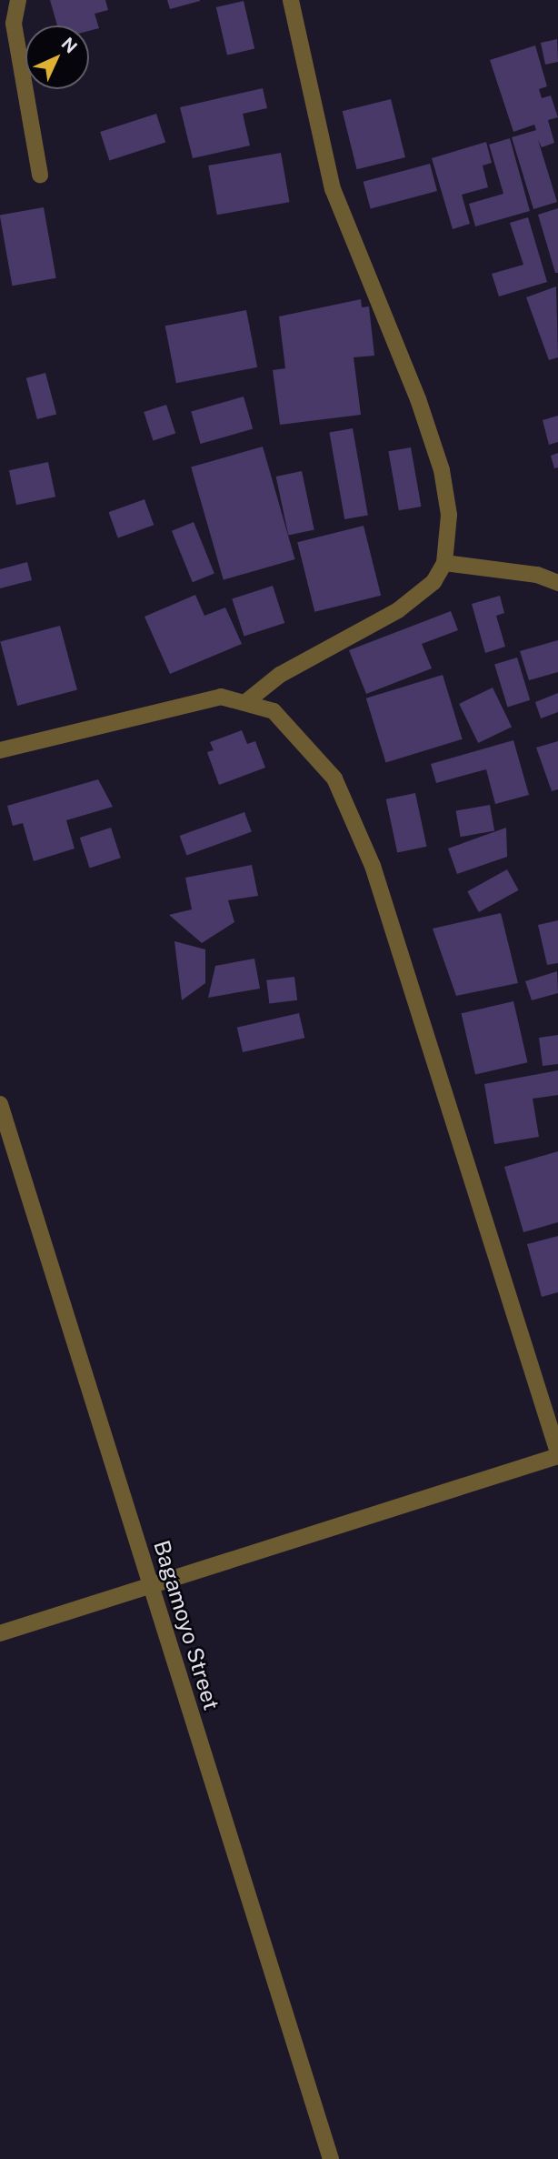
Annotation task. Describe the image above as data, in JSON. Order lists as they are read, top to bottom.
{
  "streets": {
    "street": ["Bagamoyo Street"]
  },
  "north": "top right"
}
